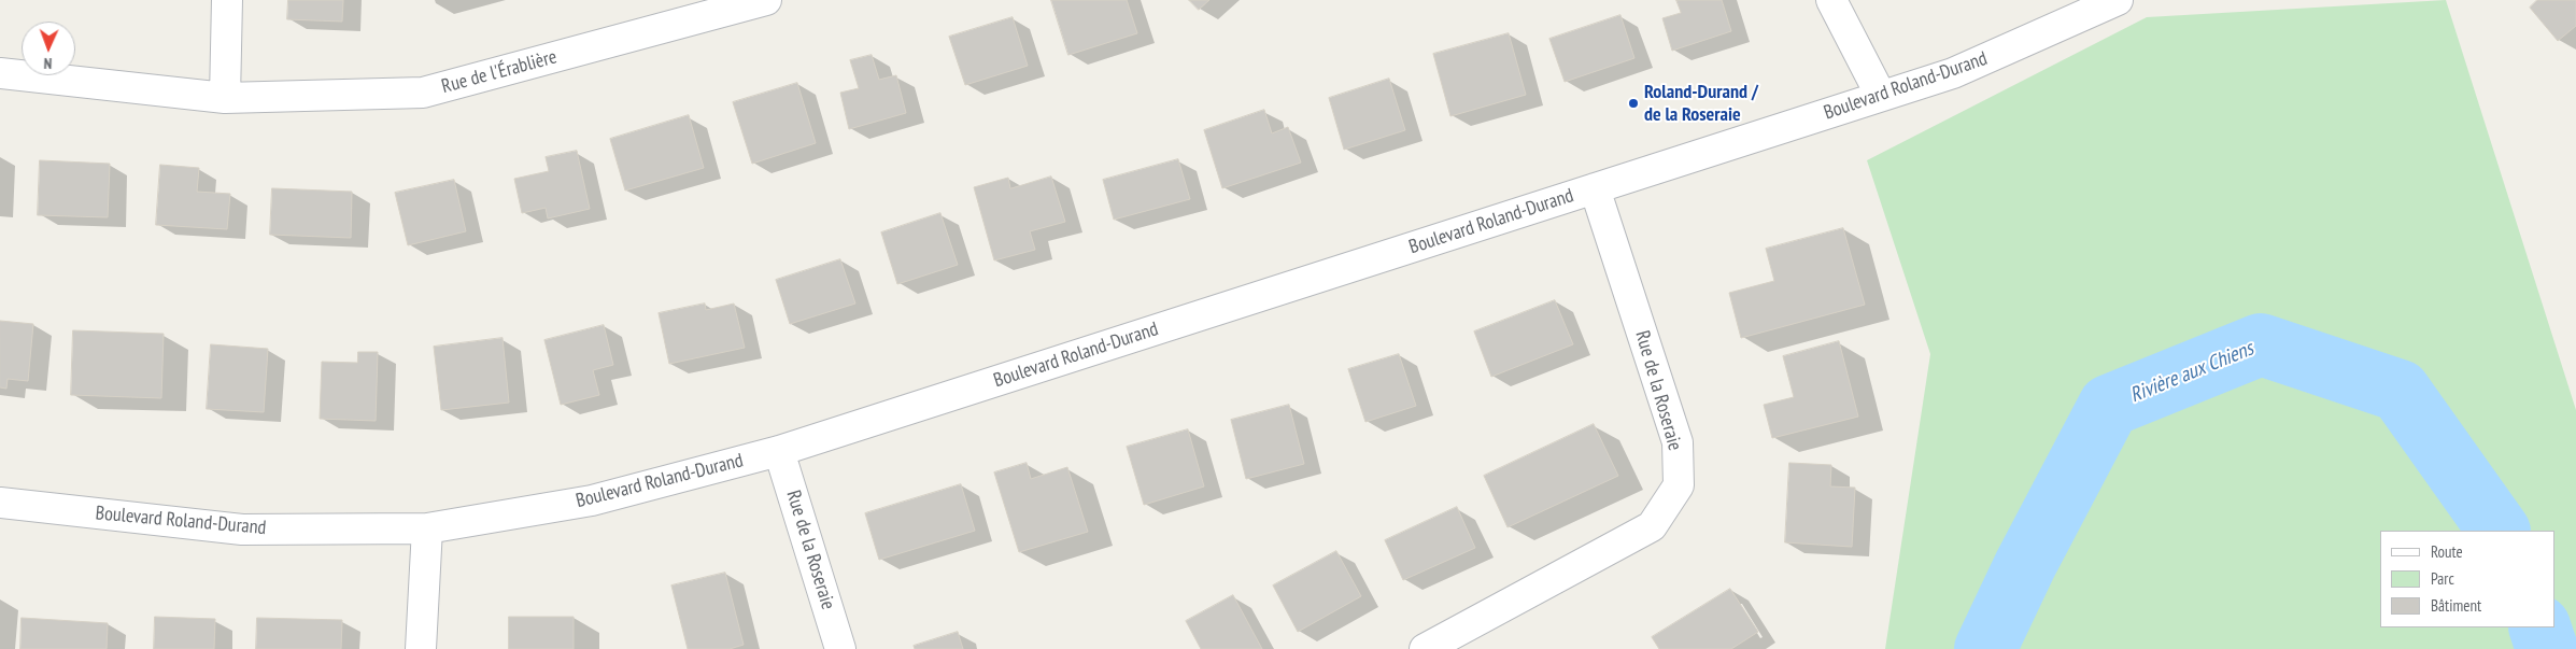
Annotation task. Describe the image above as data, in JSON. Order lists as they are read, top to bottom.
{
  "streets": {
    "street": ["Rue de l'Érablière", "Boulevard Roland-Durand", "Rue de la Roseraie"]
  },
  "crossings": [
    ["Boulevard Roland-Durand", "Rue de la Roseraie"]
  ],
  "water": ["Rivière aux Chiens"],
  "places": ["Roland-Durand / de la Roseraie"],
  "legend": ["Route", "Parc", "Bâtiment"],
  "north": "bottom"
}
